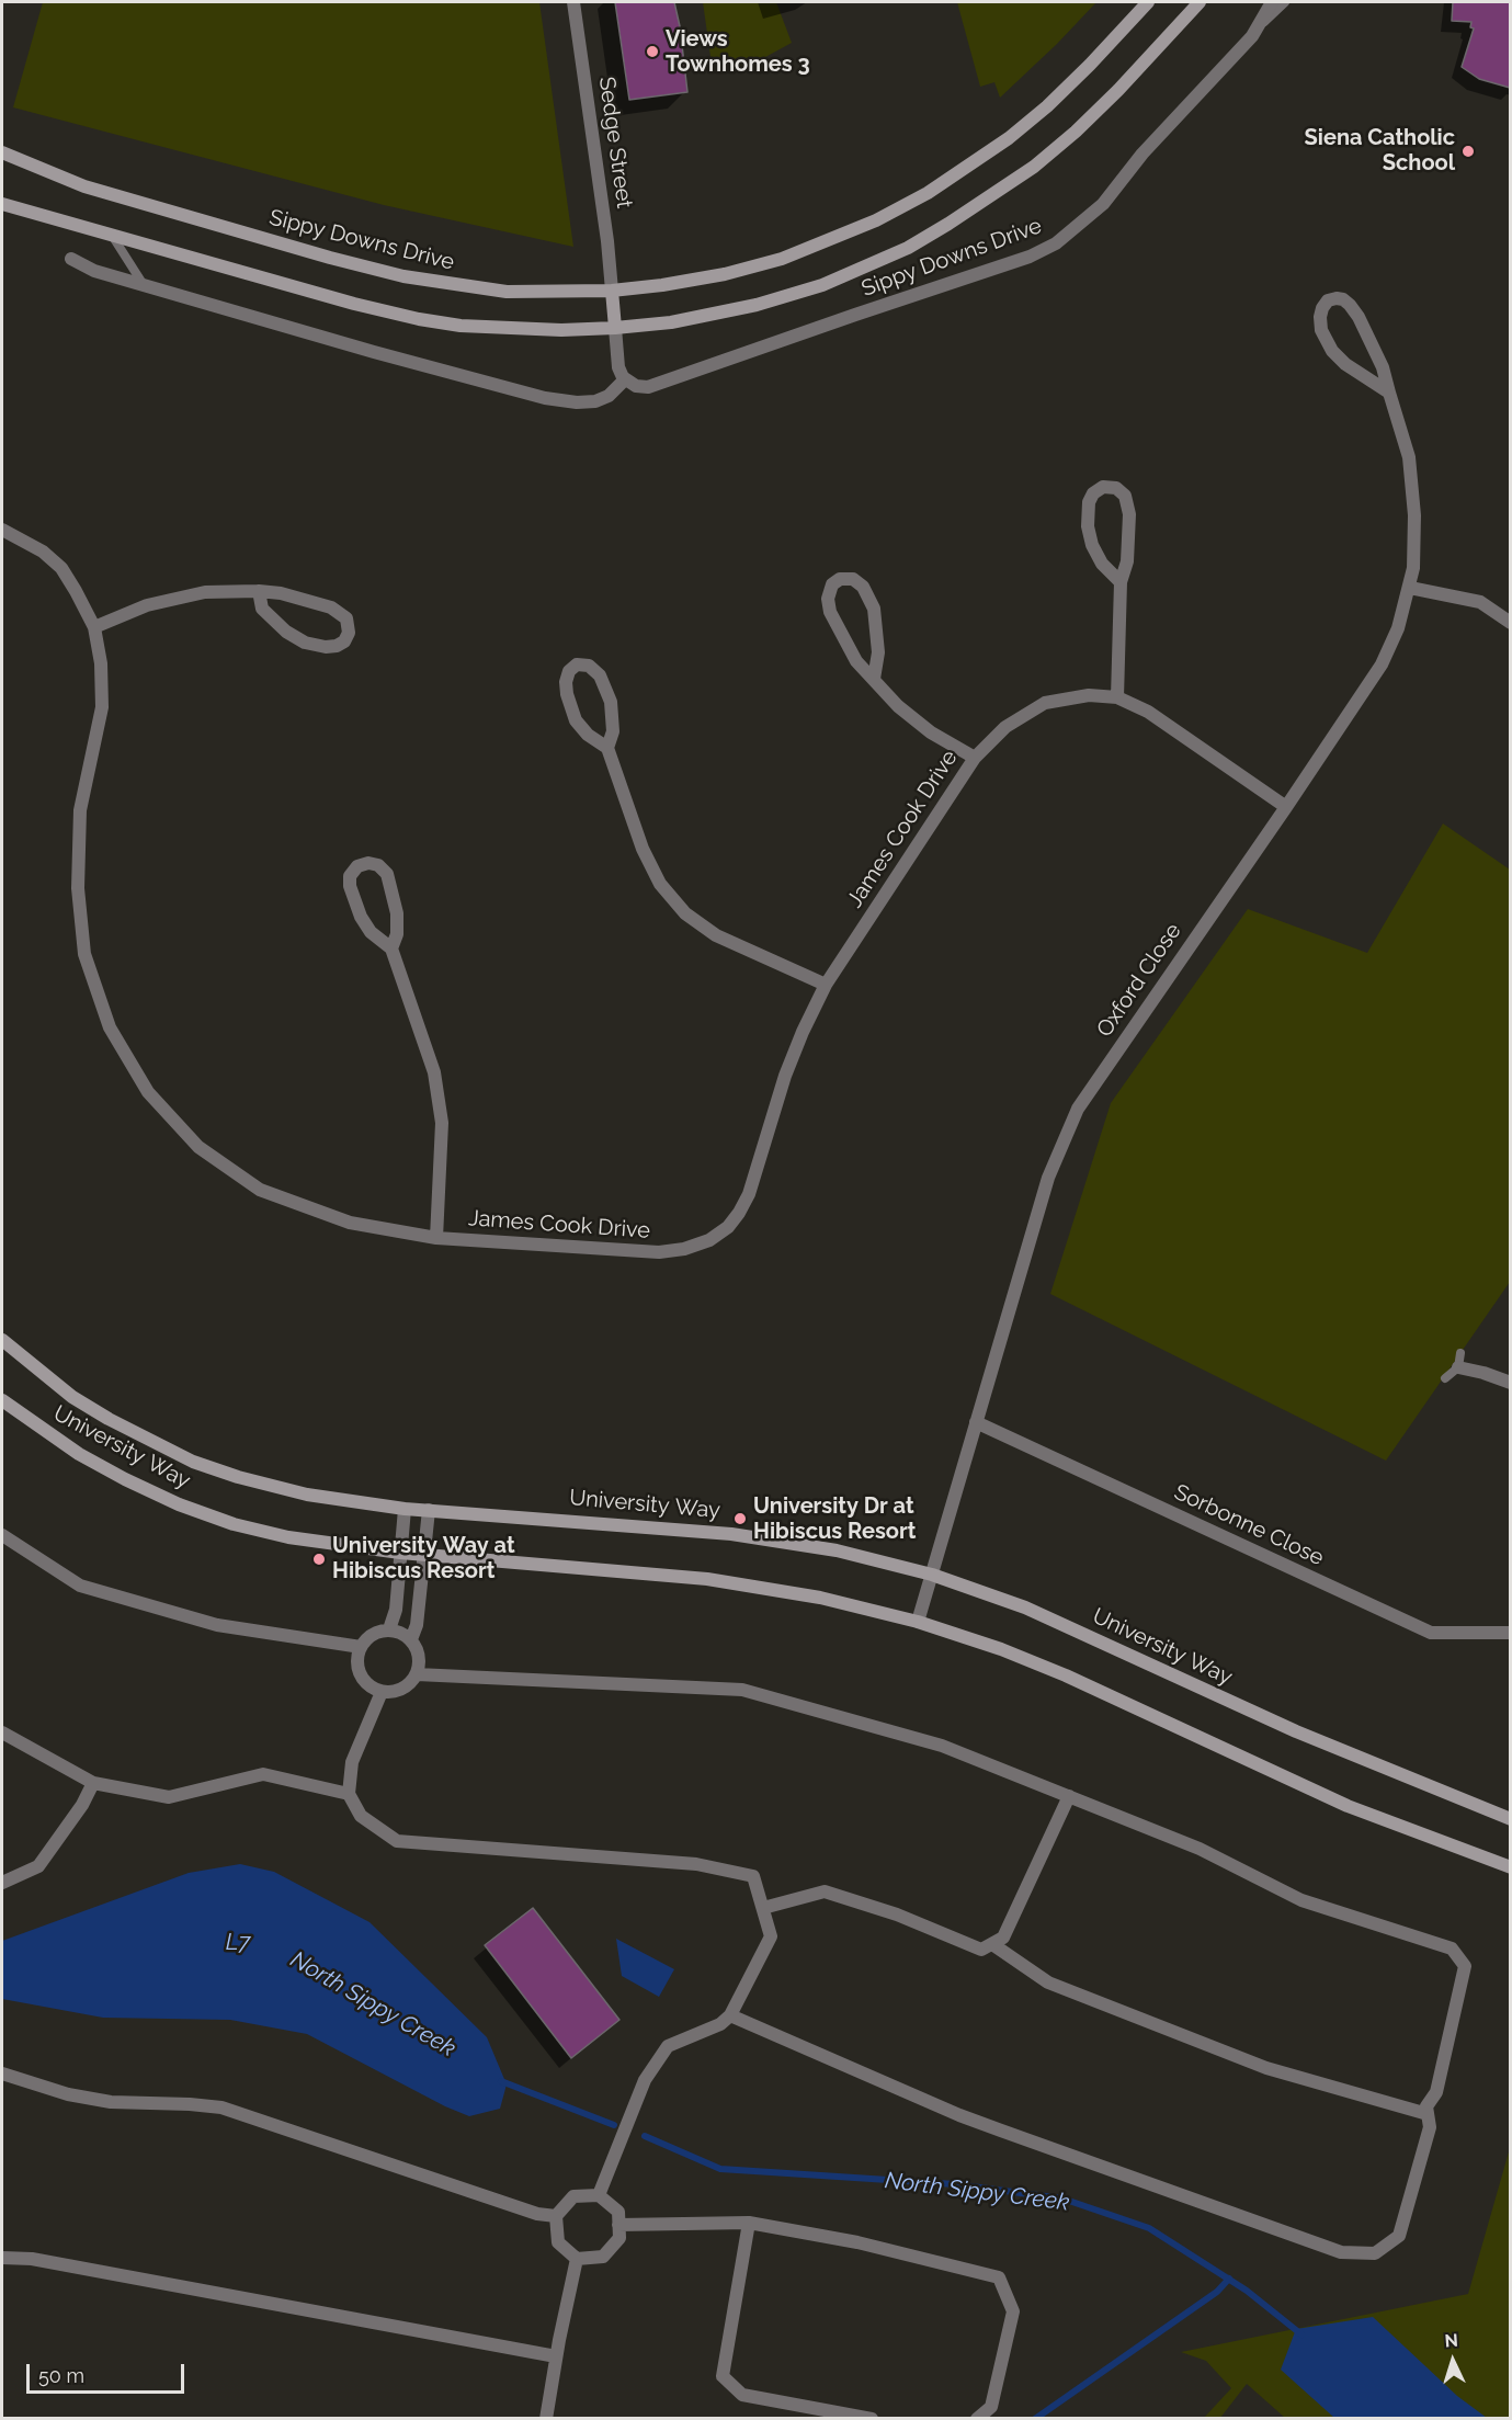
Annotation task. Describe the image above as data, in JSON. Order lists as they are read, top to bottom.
{
  "streets": {
    "main road": ["Sippy Downs Drive", "University Way"],
    "street": [
      "Sedge Street",
      "James Cook Drive",
      "Oxford Close",
      "Sorbonne Close"
    ]
  },
  "crossings": [
    ["Sedge Street", "Sippy Downs Drive"],
    ["James Cook Drive", "Oxford Close"],
    ["Oxford Close", "University Way"],
    ["Oxford Close", "Sorbonne Close"]
  ],
  "water": ["L7", "North Sippy Creek"],
  "places": [
    "Views Townhomes 3",
    "Siena Catholic School",
    "University Dr at Hibiscus Resort",
    "University Way at Hibiscus Resort"
  ],
  "scale_bar": "50 m",
  "north": "top"
}
